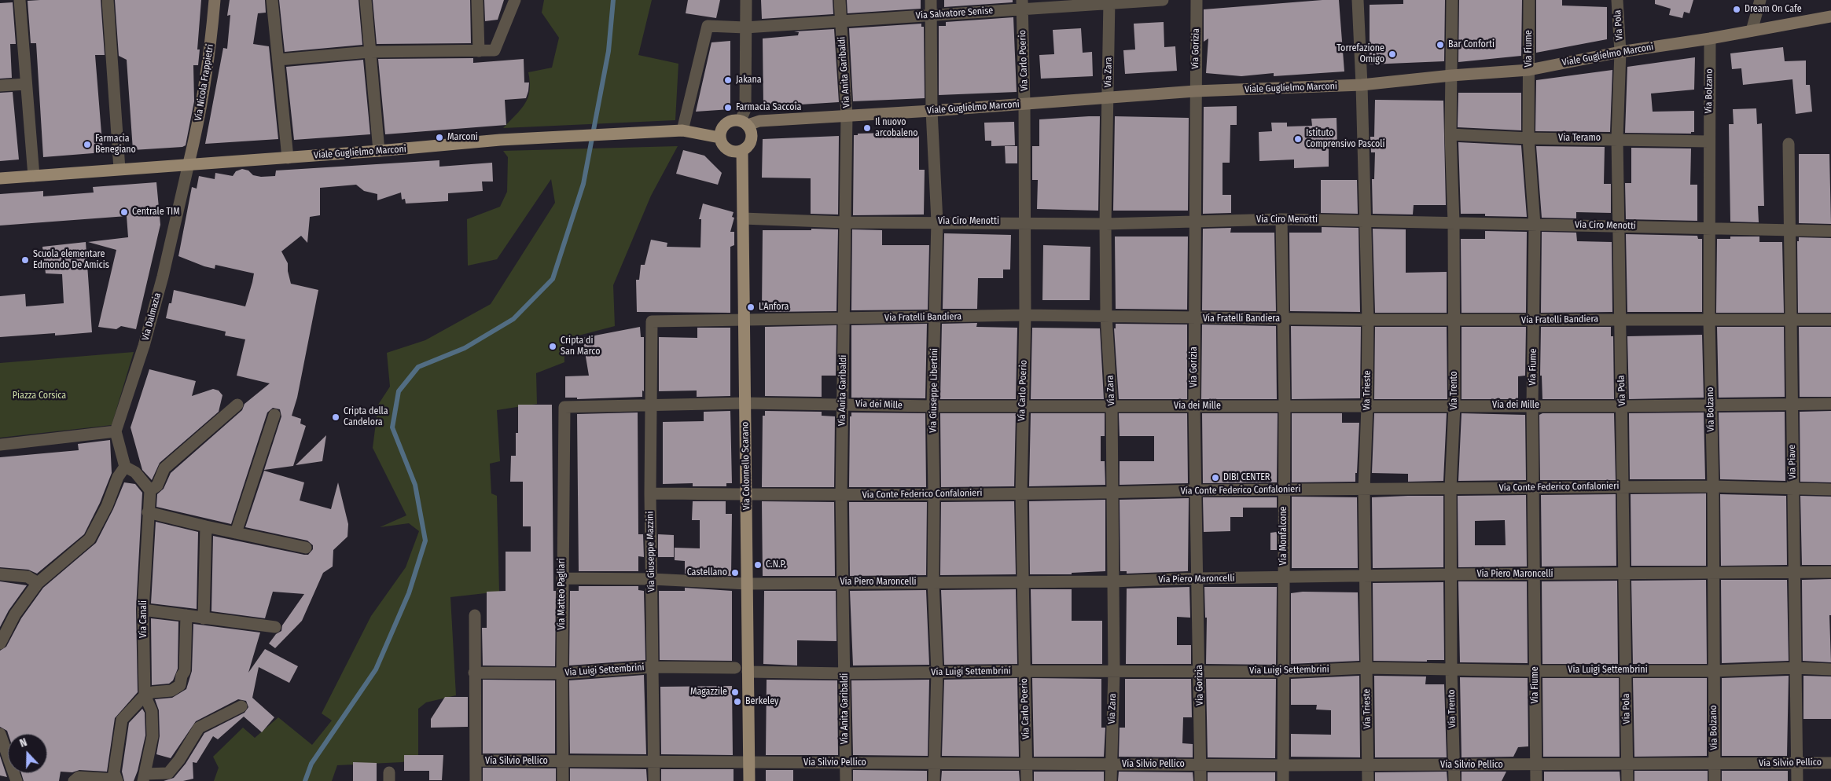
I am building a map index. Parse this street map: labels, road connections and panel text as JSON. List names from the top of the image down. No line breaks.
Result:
{"streets":{"main road":["Viale Guglielmo Marconi","Via Colonnello Scarano"],"street":["Via Salvatore Senise","Via Pola","Via Gorizia","Via Fiume","Via Carlo Poerio","Via Anita Garibaldi","Via Zara","Via Nicola Frappietri","Via Bolzano","Via Teramo","Via Ciro Menotti","Via Dalmazia","Via Fratelli Bandiera","Via Giuseppe Libertini","Via Trieste","Via Trento","Via dei Mille","Via Piave","Via Conte Federico Confalonieri","Via Monfalcone","Via Giuseppe Mazzini","Via Piero Maroncelli","Via Matteo Pagliari","Via Canali","Via Luigi Settembrini","Via Silvio Pellico"]},"crossings":[["Via Salvatore Senise","Viale Guglielmo Marconi"],["Via Salvatore Senise","Via Carlo Poerio"],["Via Salvatore Senise","Via Anita Garibaldi"],["Via Salvatore Senise","Via Zara"],["Via Salvatore Senise","Via Giuseppe Libertini"],["Via Pola","Viale Guglielmo Marconi"],["Via Pola","Via Teramo"],["Via Pola","Via Ciro Menotti"],["Via Pola","Via Fratelli Bandiera"],["Via Pola","Via dei Mille"],["Via Pola","Via Conte Federico Confalonieri"],["Via Pola","Via Piero Maroncelli"],["Via Pola","Via Luigi Settembrini"],["Via Pola","Via Silvio Pellico"],["Via Gorizia","Viale Guglielmo Marconi"],["Via Gorizia","Via Ciro Menotti"],["Via Gorizia","Via Fratelli Bandiera"],["Via Gorizia","Via dei Mille"],["Via Gorizia","Via Conte Federico Confalonieri"],["Via Gorizia","Via Piero Maroncelli"],["Via Gorizia","Via Luigi Settembrini"],["Via Gorizia","Via Silvio Pellico"],["Via Fiume","Viale Guglielmo Marconi"],["Via Fiume","Via Teramo"],["Via Fiume","Via Ciro Menotti"],["Via Fiume","Via Fratelli Bandiera"],["Via Fiume","Via dei Mille"],["Via Fiume","Via Conte Federico Confalonieri"],["Via Fiume","Via Piero Maroncelli"],["Via Fiume","Via Luigi Settembrini"],["Via Fiume","Via Silvio Pellico"],["Viale Guglielmo Marconi","Via Carlo Poerio"],["Viale Guglielmo Marconi","Via Anita Garibaldi"],["Viale Guglielmo Marconi","Via Zara"],["Viale Guglielmo Marconi","Via Nicola Frappietri"],["Viale Guglielmo Marconi","Via Bolzano"],["Viale Guglielmo Marconi","Via Dalmazia"],["Viale Guglielmo Marconi","Via Giuseppe Libertini"],["Viale Guglielmo Marconi","Via Trieste"],["Viale Guglielmo Marconi","Via Trento"],["Viale Guglielmo Marconi","Via Colonnello Scarano"],["Via Carlo Poerio","Via Ciro Menotti"],["Via Carlo Poerio","Via Fratelli Bandiera"],["Via Carlo Poerio","Via dei Mille"],["Via Carlo Poerio","Via Conte Federico Confalonieri"],["Via Carlo Poerio","Via Piero Maroncelli"],["Via Carlo Poerio","Via Luigi Settembrini"],["Via Carlo Poerio","Via Silvio Pellico"],["Via Anita Garibaldi","Via Ciro Menotti"],["Via Anita Garibaldi","Via Fratelli Bandiera"],["Via Anita Garibaldi","Via dei Mille"],["Via Anita Garibaldi","Via Conte Federico Confalonieri"],["Via Anita Garibaldi","Via Piero Maroncelli"],["Via Anita Garibaldi","Via Luigi Settembrini"],["Via Anita Garibaldi","Via Silvio Pellico"],["Via Zara","Via Ciro Menotti"],["Via Zara","Via Fratelli Bandiera"],["Via Zara","Via dei Mille"],["Via Zara","Via Conte Federico Confalonieri"],["Via Zara","Via Piero Maroncelli"],["Via Zara","Via Luigi Settembrini"],["Via Zara","Via Silvio Pellico"],["Via Nicola Frappietri","Via Dalmazia"],["Via Bolzano","Via Teramo"],["Via Bolzano","Via Ciro Menotti"],["Via Bolzano","Via Fratelli Bandiera"],["Via Bolzano","Via dei Mille"],["Via Bolzano","Via Conte Federico Confalonieri"],["Via Bolzano","Via Piero Maroncelli"],["Via Bolzano","Via Luigi Settembrini"],["Via Bolzano","Via Silvio Pellico"],["Via Teramo","Via Trento"],["Via Ciro Menotti","Via Giuseppe Libertini"],["Via Ciro Menotti","Via Trieste"],["Via Ciro Menotti","Via Trento"],["Via Ciro Menotti","Via Piave"],["Via Ciro Menotti","Via Colonnello Scarano"],["Via Ciro Menotti","Via Monfalcone"],["Via Fratelli Bandiera","Via Giuseppe Libertini"],["Via Fratelli Bandiera","Via Trieste"],["Via Fratelli Bandiera","Via Trento"],["Via Fratelli Bandiera","Via Piave"],["Via Fratelli Bandiera","Via Colonnello Scarano"],["Via Fratelli Bandiera","Via Monfalcone"],["Via Fratelli Bandiera","Via Giuseppe Mazzini"],["Via Giuseppe Libertini","Via dei Mille"],["Via Giuseppe Libertini","Via Conte Federico Confalonieri"],["Via Giuseppe Libertini","Via Piero Maroncelli"],["Via Giuseppe Libertini","Via Luigi Settembrini"],["Via Giuseppe Libertini","Via Silvio Pellico"],["Via Trieste","Via dei Mille"],["Via Trieste","Via Conte Federico Confalonieri"],["Via Trieste","Via Piero Maroncelli"],["Via Trieste","Via Luigi Settembrini"],["Via Trieste","Via Silvio Pellico"],["Via Trento","Via dei Mille"],["Via Trento","Via Conte Federico Confalonieri"],["Via Trento","Via Piero Maroncelli"],["Via Trento","Via Luigi Settembrini"],["Via Trento","Via Silvio Pellico"],["Via dei Mille","Via Piave"],["Via dei Mille","Via Colonnello Scarano"],["Via dei Mille","Via Monfalcone"],["Via dei Mille","Via Giuseppe Mazzini"],["Via dei Mille","Via Matteo Pagliari"],["Via Piave","Via Conte Federico Confalonieri"],["Via Piave","Via Piero Maroncelli"],["Via Piave","Via Luigi Settembrini"],["Via Piave","Via Silvio Pellico"],["Via Colonnello Scarano","Via Conte Federico Confalonieri"],["Via Colonnello Scarano","Via Piero Maroncelli"],["Via Colonnello Scarano","Via Luigi Settembrini"],["Via Colonnello Scarano","Via Silvio Pellico"],["Via Conte Federico Confalonieri","Via Monfalcone"],["Via Conte Federico Confalonieri","Via Giuseppe Mazzini"],["Via Monfalcone","Via Piero Maroncelli"],["Via Monfalcone","Via Luigi Settembrini"],["Via Monfalcone","Via Silvio Pellico"],["Via Giuseppe Mazzini","Via Piero Maroncelli"],["Via Giuseppe Mazzini","Via Luigi Settembrini"],["Via Giuseppe Mazzini","Via Silvio Pellico"],["Via Piero Maroncelli","Via Matteo Pagliari"],["Via Matteo Pagliari","Via Luigi Settembrini"],["Via Matteo Pagliari","Via Silvio Pellico"]],"parks":["Piazza Corsica"],"places":["Dream On Cafe","Bar Conforti","Torrefazione Omigo","Jakana","Farmacia Saccoia","Il nuovo arcobaleno","Marconi","Istituto Comprensivo Pascoli","Farmacia Benegiano","Centrale TIM","Scuola elementare Edmondo De Amicis","L'Anfora","Cripta di San Marco","Cripta della Candelora","DIBI CENTER","C.N.P.","Castellano","Magazzile","Berkeley"],"north":"top"}
